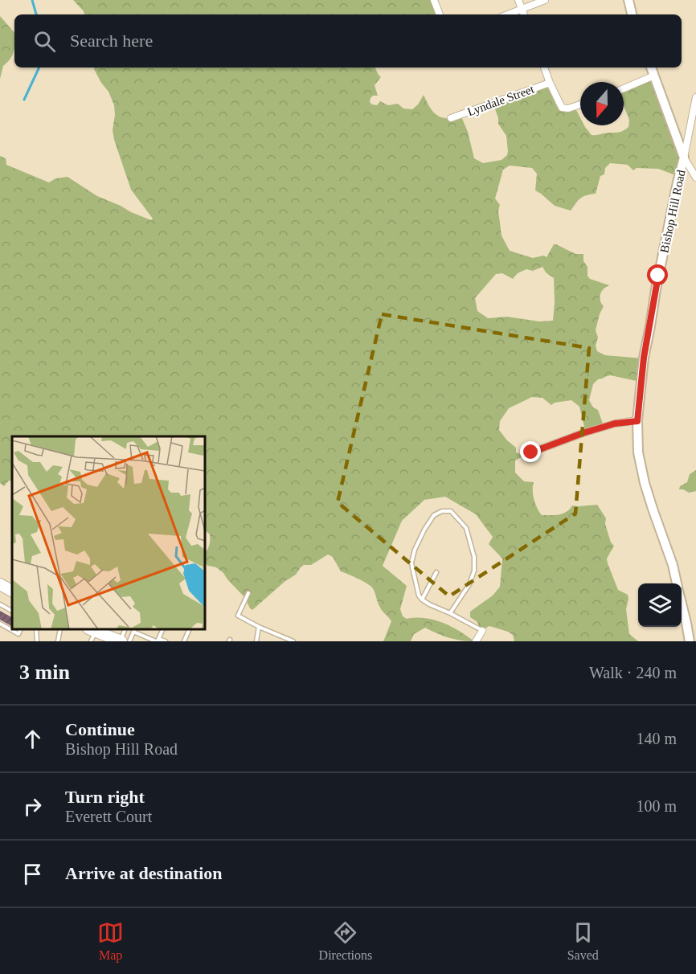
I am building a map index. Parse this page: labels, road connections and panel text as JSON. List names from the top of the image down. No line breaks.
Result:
{"streets":{"street":["Lyndale Street","Bishop Hill Road"]},"north":"bottom","page":{"search":"Search here","heading":["3 min","Walk · 240 m"],"list":[["Continue","Bishop Hill Road","140 m"],["Turn right","Everett Court","100 m"],"Arrive at destination"],"nav":["Map","Directions","Saved"]}}
